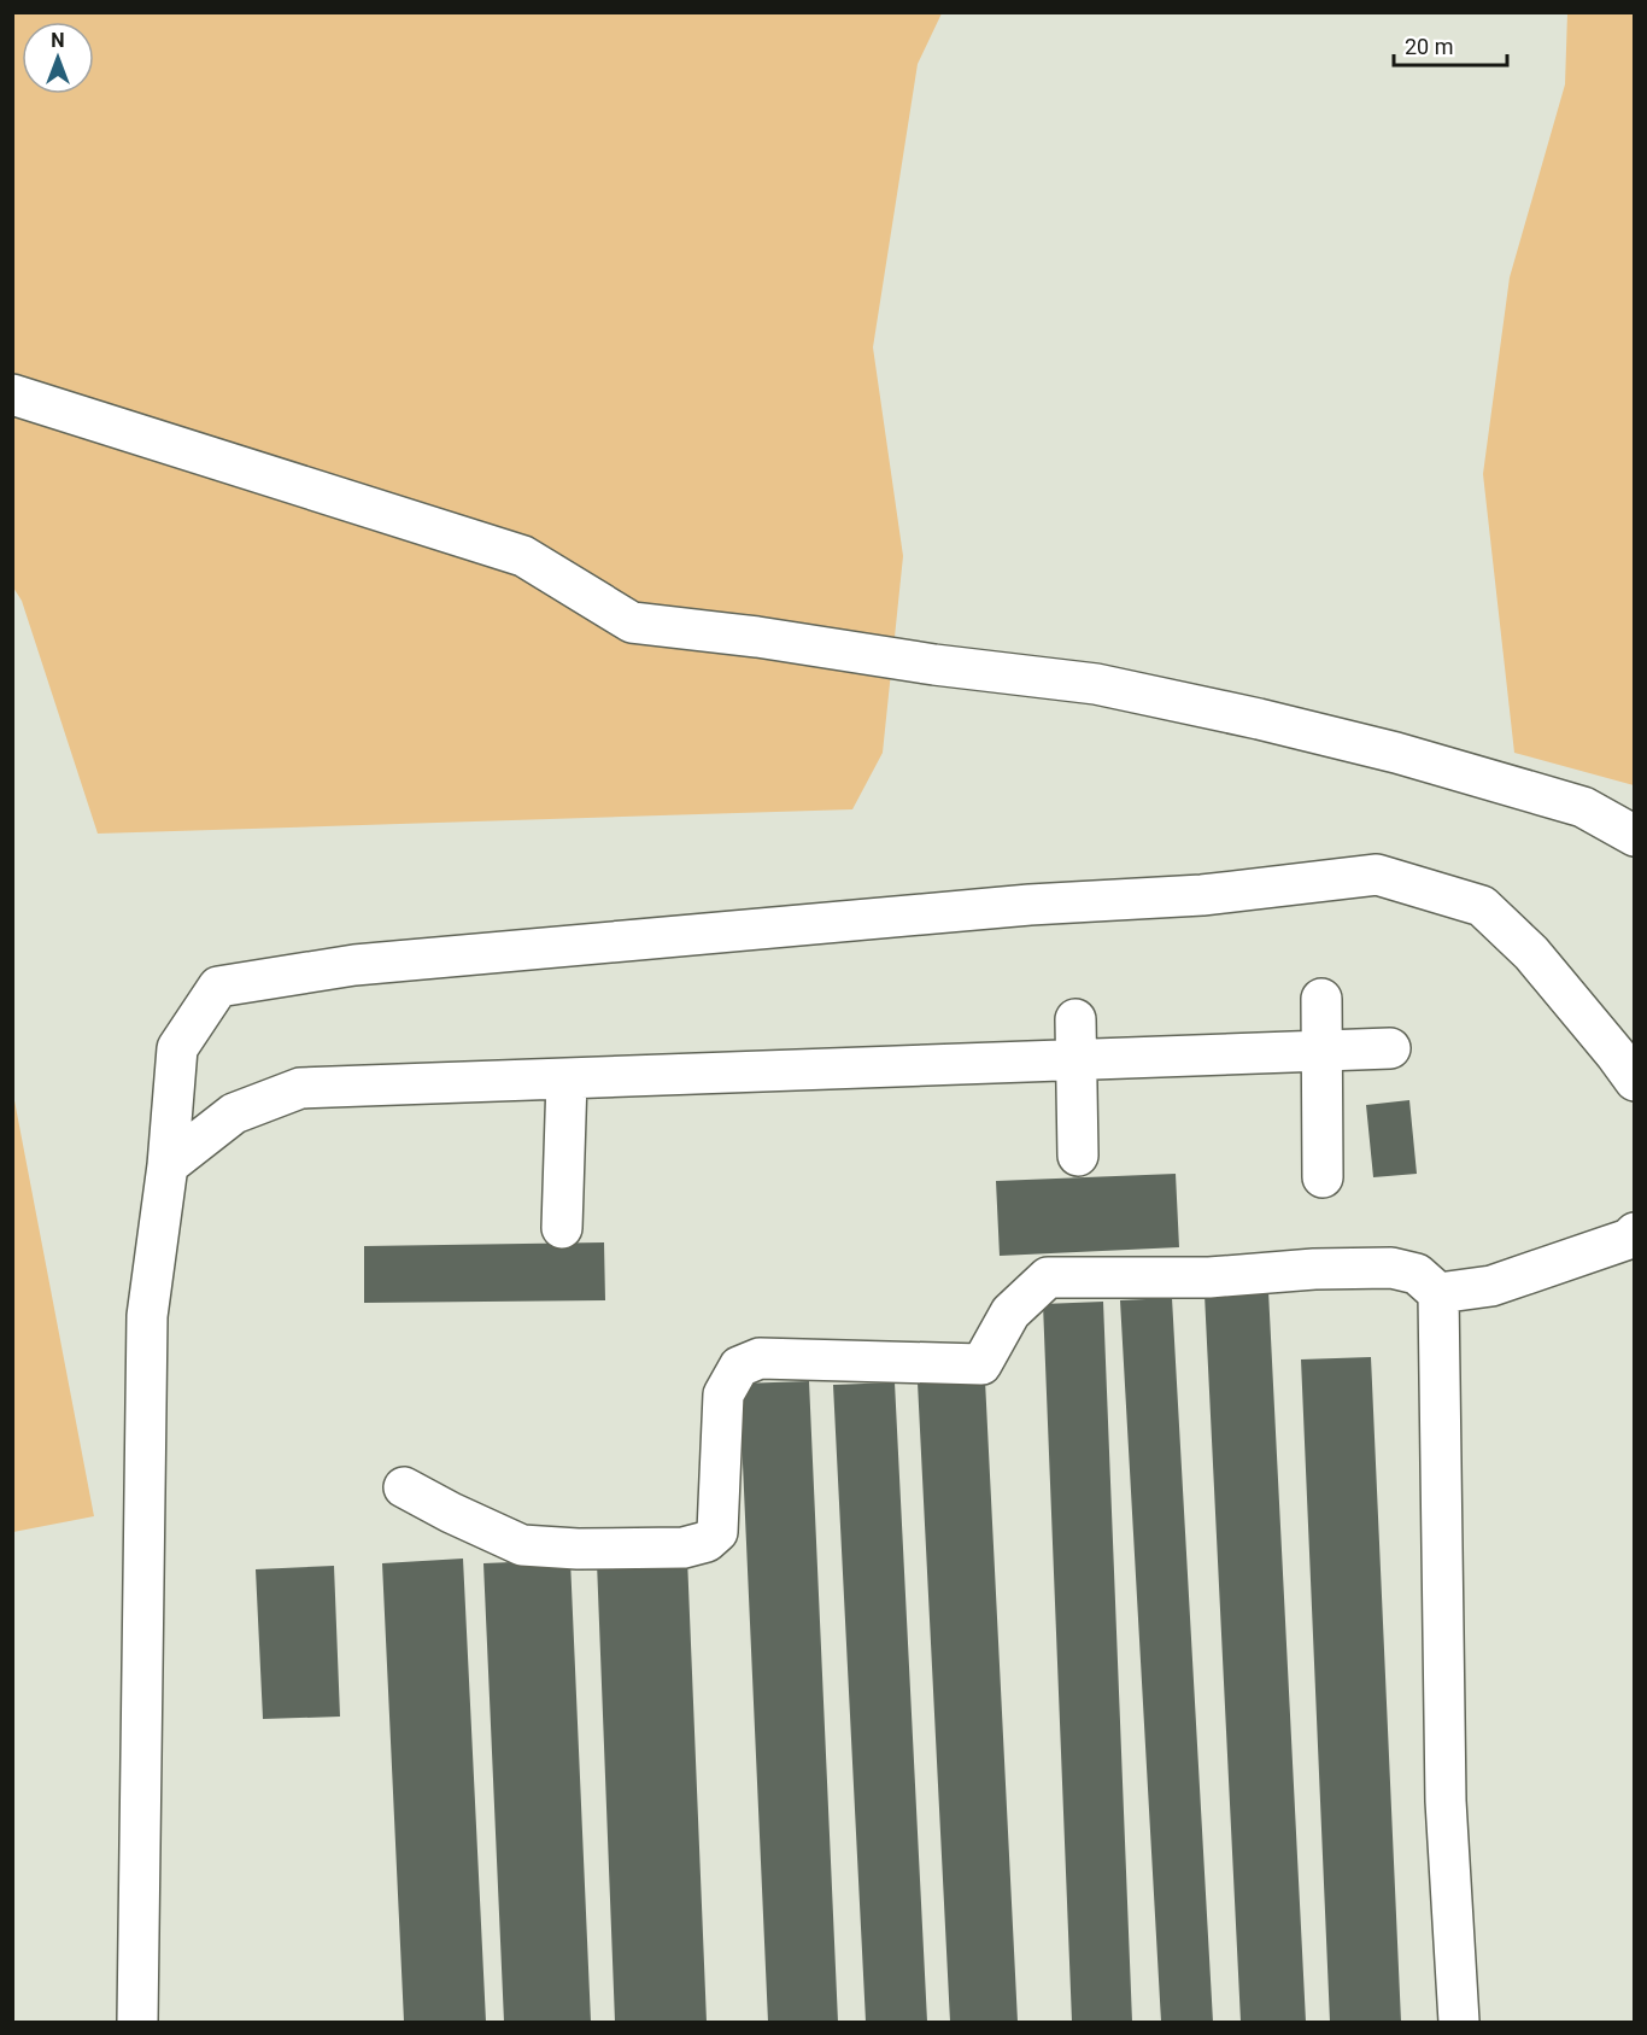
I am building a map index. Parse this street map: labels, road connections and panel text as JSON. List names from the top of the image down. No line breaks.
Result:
{"scale_bar":"20 m","north":"top"}
